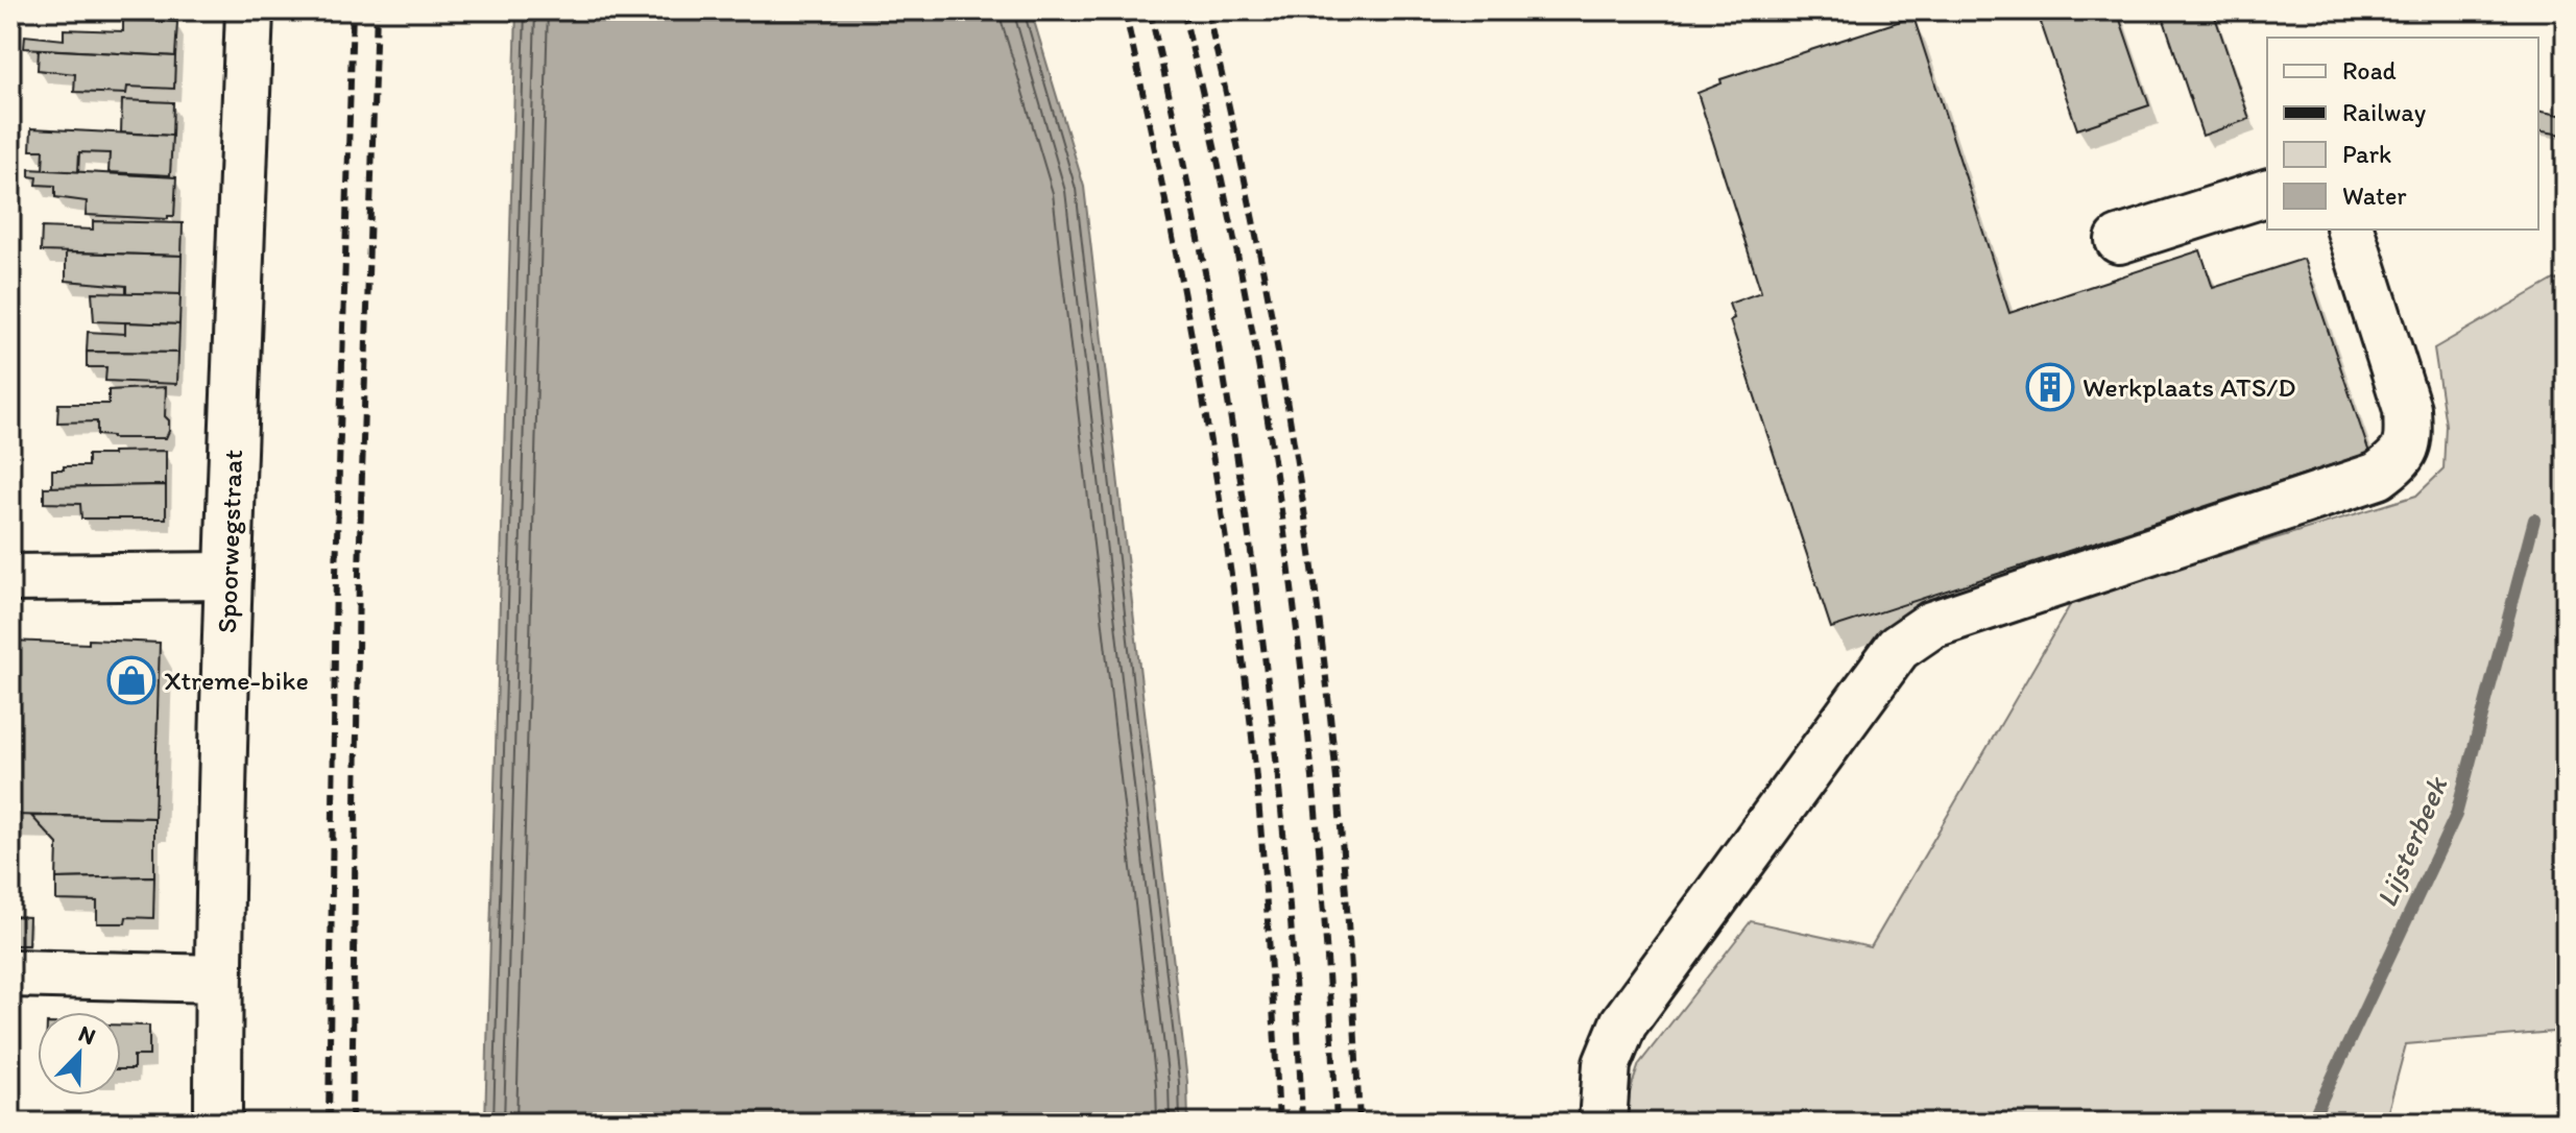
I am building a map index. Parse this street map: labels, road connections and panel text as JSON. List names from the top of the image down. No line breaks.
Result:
{"streets":{"street":["Spoorwegstraat"]},"water":["Lijsterbeek"],"places":{"building":["Werkplaats ATS/D"],"shop":["Xtreme-bike"]},"legend":["Road","Railway","Park","Water"],"north":"top right"}
